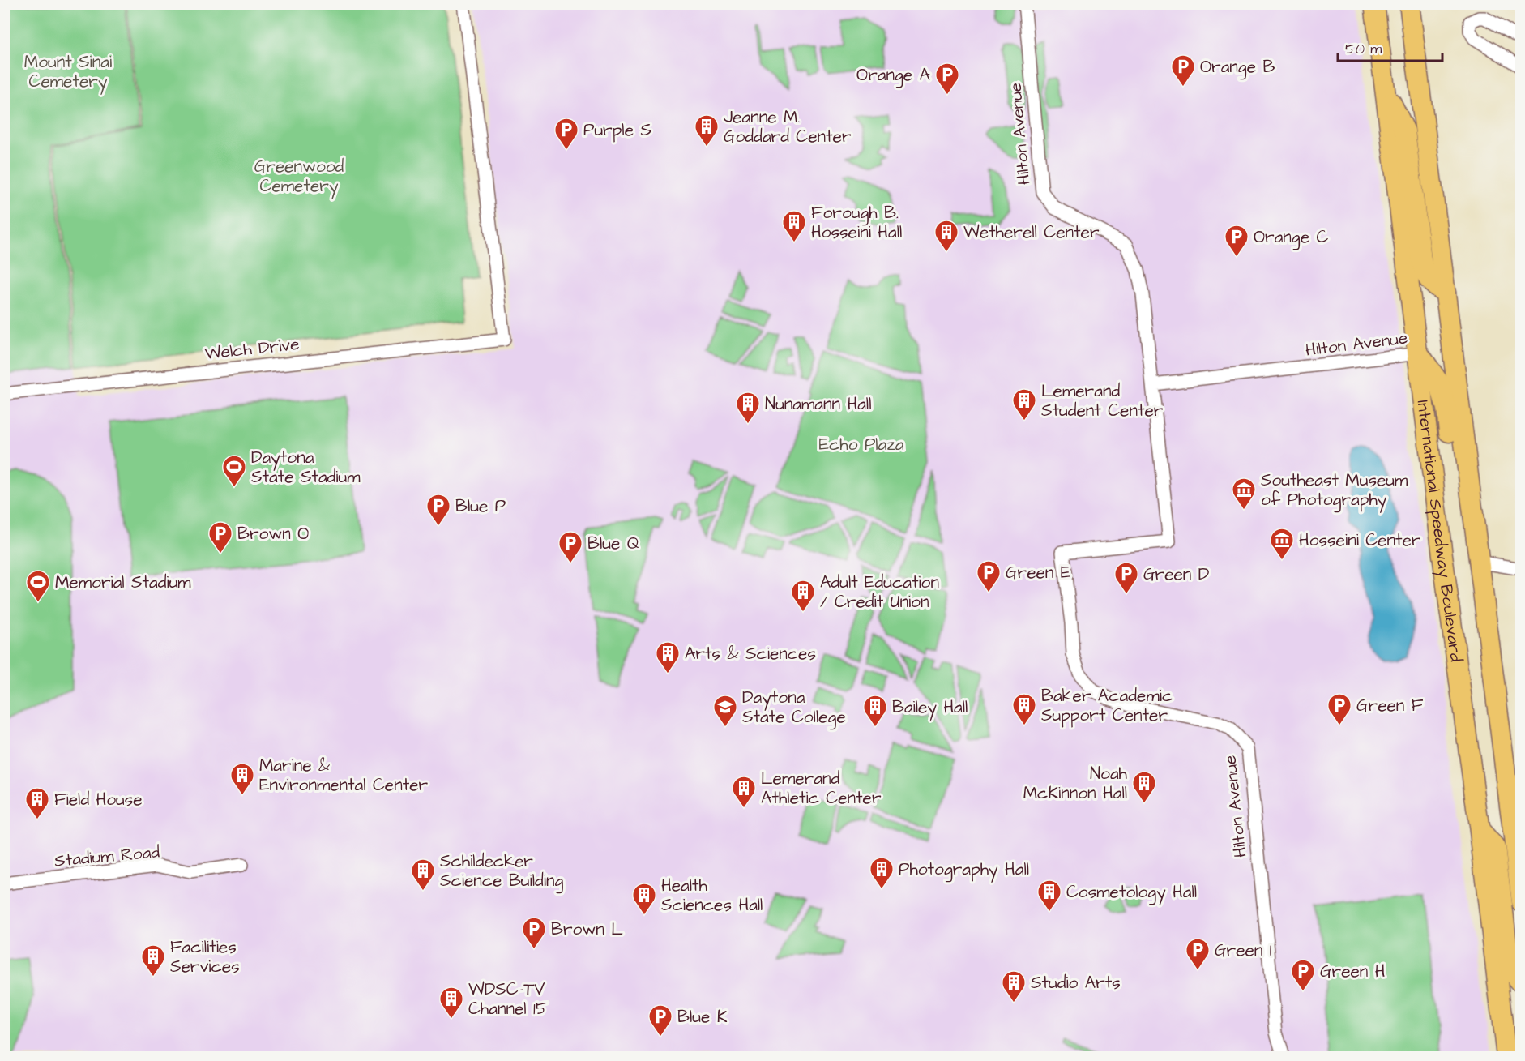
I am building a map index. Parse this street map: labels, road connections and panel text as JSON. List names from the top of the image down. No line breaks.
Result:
{"streets":{"main road":["International Speedway Boulevard"],"street":["Hilton Avenue","Welch Drive","Stadium Road"]},"crossings":[["Hilton Avenue","International Speedway Boulevard"]],"parks":["Mount Sinai Cemetery","Greenwood Cemetery","Echo Plaza"],"places":{"parking":["Orange B","Orange A","Purple S","Orange C","Blue P","Brown O","Blue Q","Green E","Green D","Green F","Brown L","Green I","Green H","Blue K"],"building":["Jeanne M. Goddard Center","Forough B. Hosseini Hall","Wetherell Center","Lemerand Student Center","Nunamann Hall","Adult Education / Credit Union","Arts & Sciences","Baker Academic Support Center","Bailey Hall","Marine & Environmental Center","Noah McKinnon Hall","Lemerand Athletic Center","Field House","Photography Hall","Schildecker Science Building","Cosmetology Hall","Health Sciences Hall","Facilities Services","Studio Arts","WDSC-TV Channel 15"],"sports":["Daytona State Stadium","Memorial Stadium"],"museum":["Southeast Museum of Photography","Hosseini Center"],"school or university":["Daytona State College"]},"scale_bar":"50 m"}
